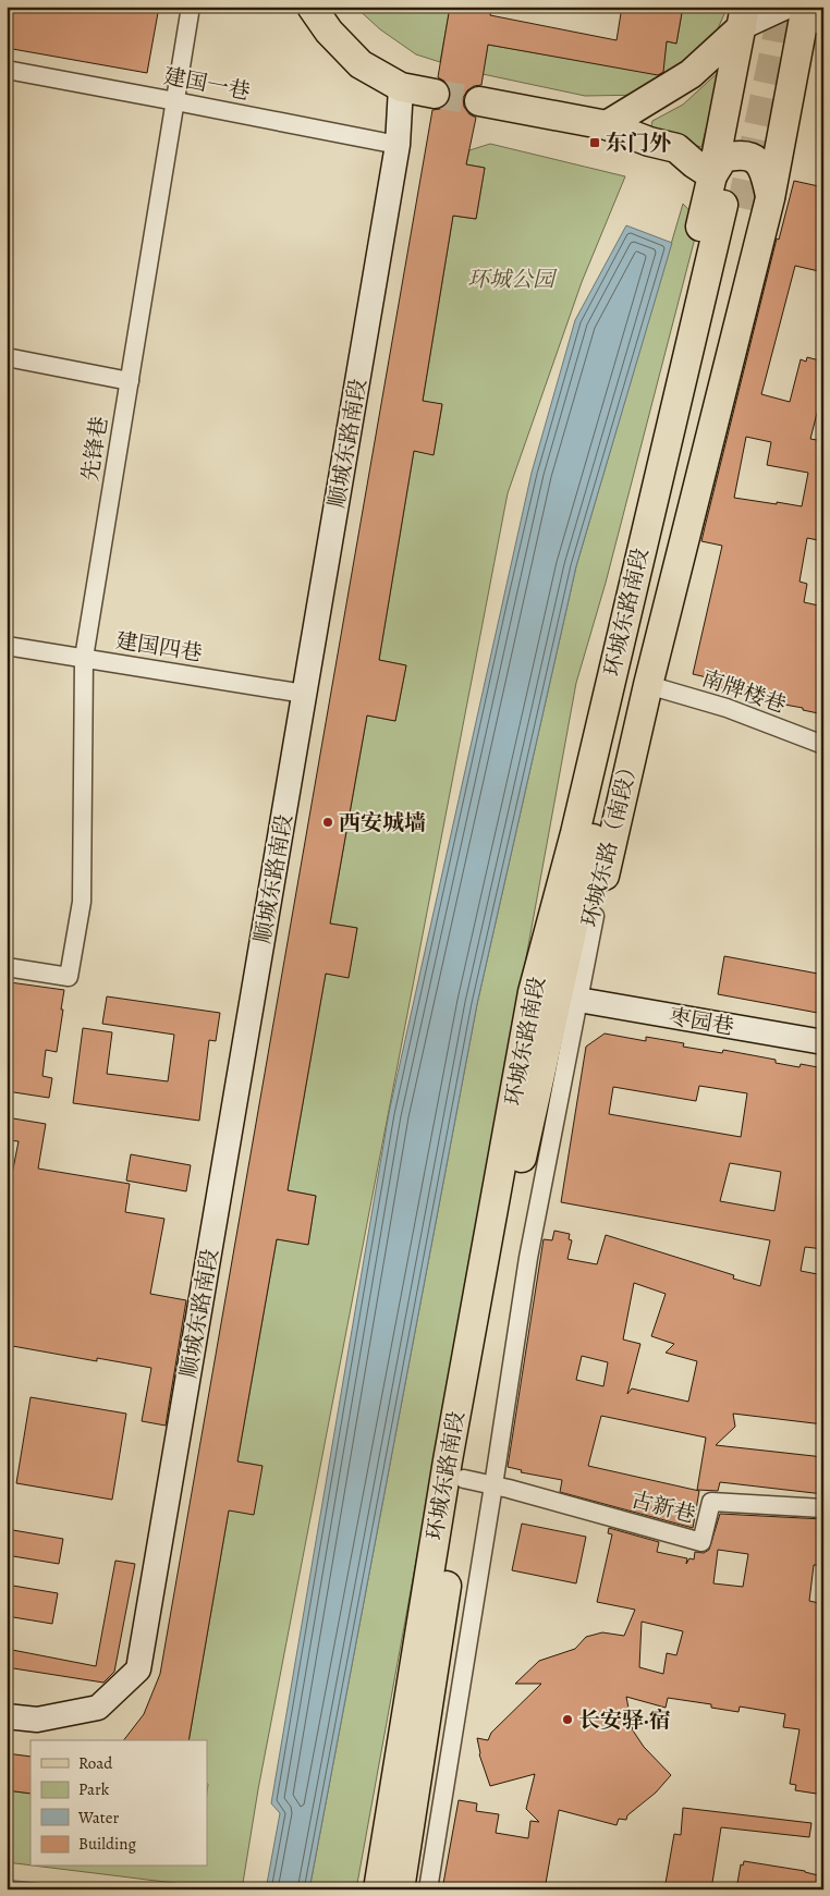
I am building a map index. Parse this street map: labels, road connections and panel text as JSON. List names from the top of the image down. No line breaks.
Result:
{"streets":{"main road":["环城东路南段","环城东路（南段）"],"street":["建国一巷","顺城东路南段","先锋巷","建国四巷","南牌楼巷","枣园巷","古新巷"]},"crossings":[["建国一巷","顺城东路南段"],["建国一巷","先锋巷"],["顺城东路南段","建国四巷"],["先锋巷","建国四巷"],["环城东路南段","环城东路（南段）"],["环城东路南段","枣园巷"],["环城东路南段","古新巷"],["南牌楼巷","环城东路（南段）"],["环城东路（南段）","枣园巷"]],"parks":["环城公园"],"places":{"transit":["东门外"],"other":["西安城墙","长安驿·宿"]},"legend":["Road","Park","Water","Building"]}
